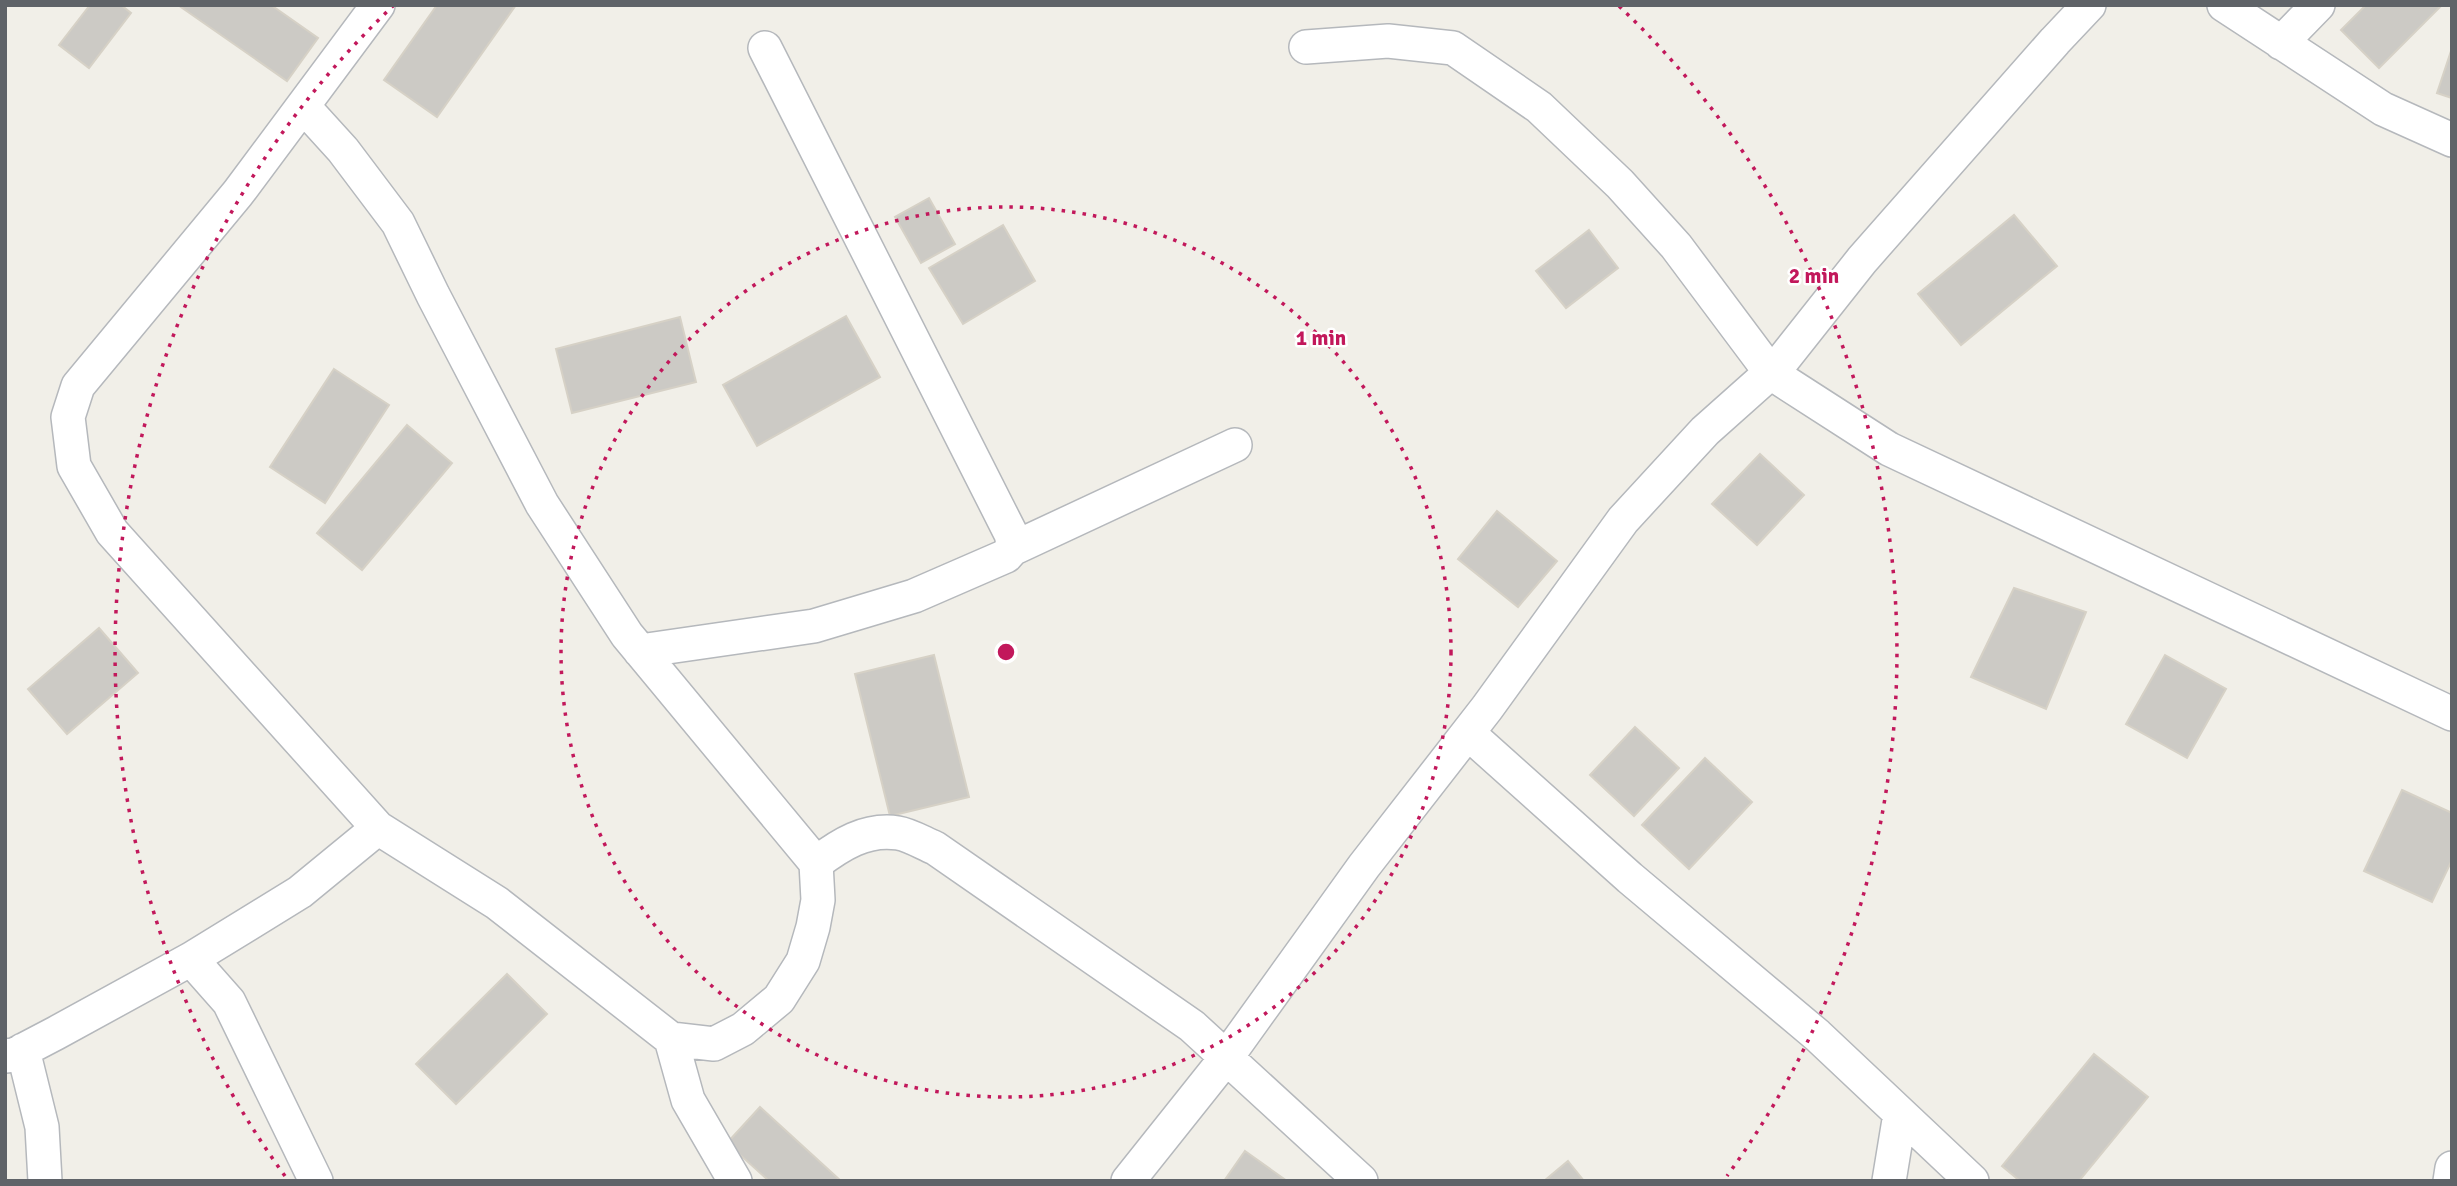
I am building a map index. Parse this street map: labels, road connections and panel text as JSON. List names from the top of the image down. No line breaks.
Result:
{"rings":["2 min","1 min"]}
